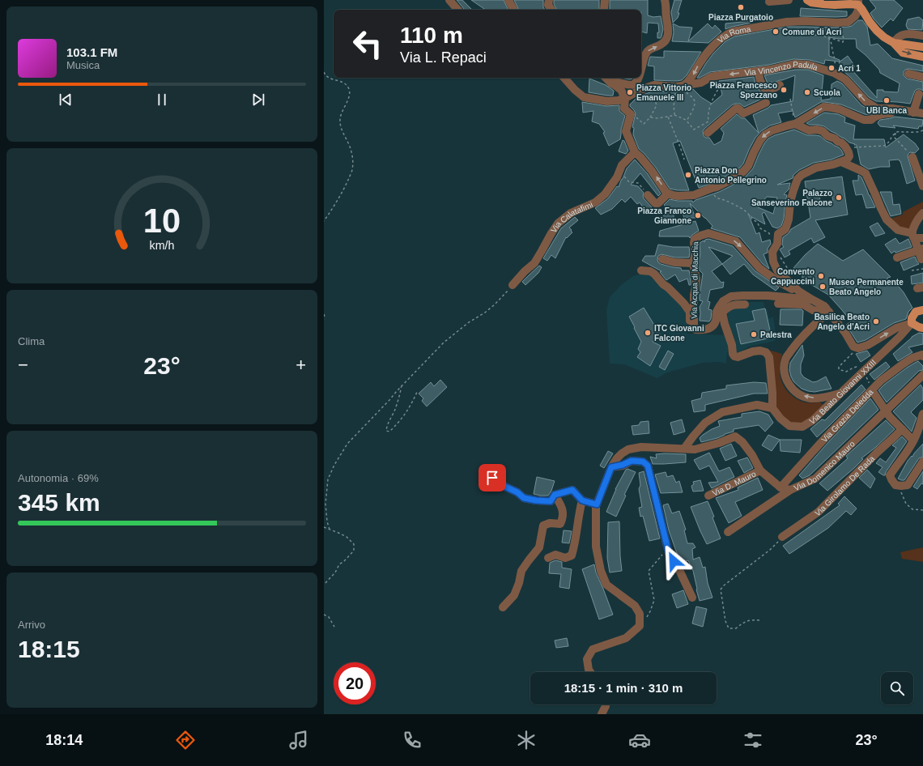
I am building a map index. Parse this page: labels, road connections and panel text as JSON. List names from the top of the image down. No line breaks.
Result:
{"streets":{"street":["Via Roma","Via Vincenzo Padula","Via Calatafimi","Via Acqua di Macchia","Via Beato Giovanni XXIII","Via Grazia Deledda","Via Domenico Mauro","Via D. Mauro","Via Girolamo De Rada"]},"crossings":[["Via Roma","Via Vincenzo Padula"],["Via Grazia Deledda","Via Domenico Mauro"],["Via Domenico Mauro","Via D. Mauro"]],"places":["Piazza Purgatoio","Comune di Acri","Acri 1","Piazza Francesco Spezzano","Piazza Vittorio Emanuele III","Scuola","UBI Banca","Piazza Don Antonio Pellegrino","Palazzo Sanseverino Falcone","Piazza Franco Giannone","Convento Cappuccini","Museo Permanente Beato Angelo","Basilica Beato Angelo d'Acri","ITC Giovanni Falcone","Palestra"],"page":{"turn":["110 m","Via L. Repaci"],"song":["103.1 FM","Musica"],"tile":["Clima",["Autonomia · 69%","345 km"],["Arrivo","18:15"]],"heat":["−","23°","+"],"limit":"20","trip":"18:15 · 1 min · 310 m","tabs":["18:14","23°"],"gauge":["10","km/h"]}}
